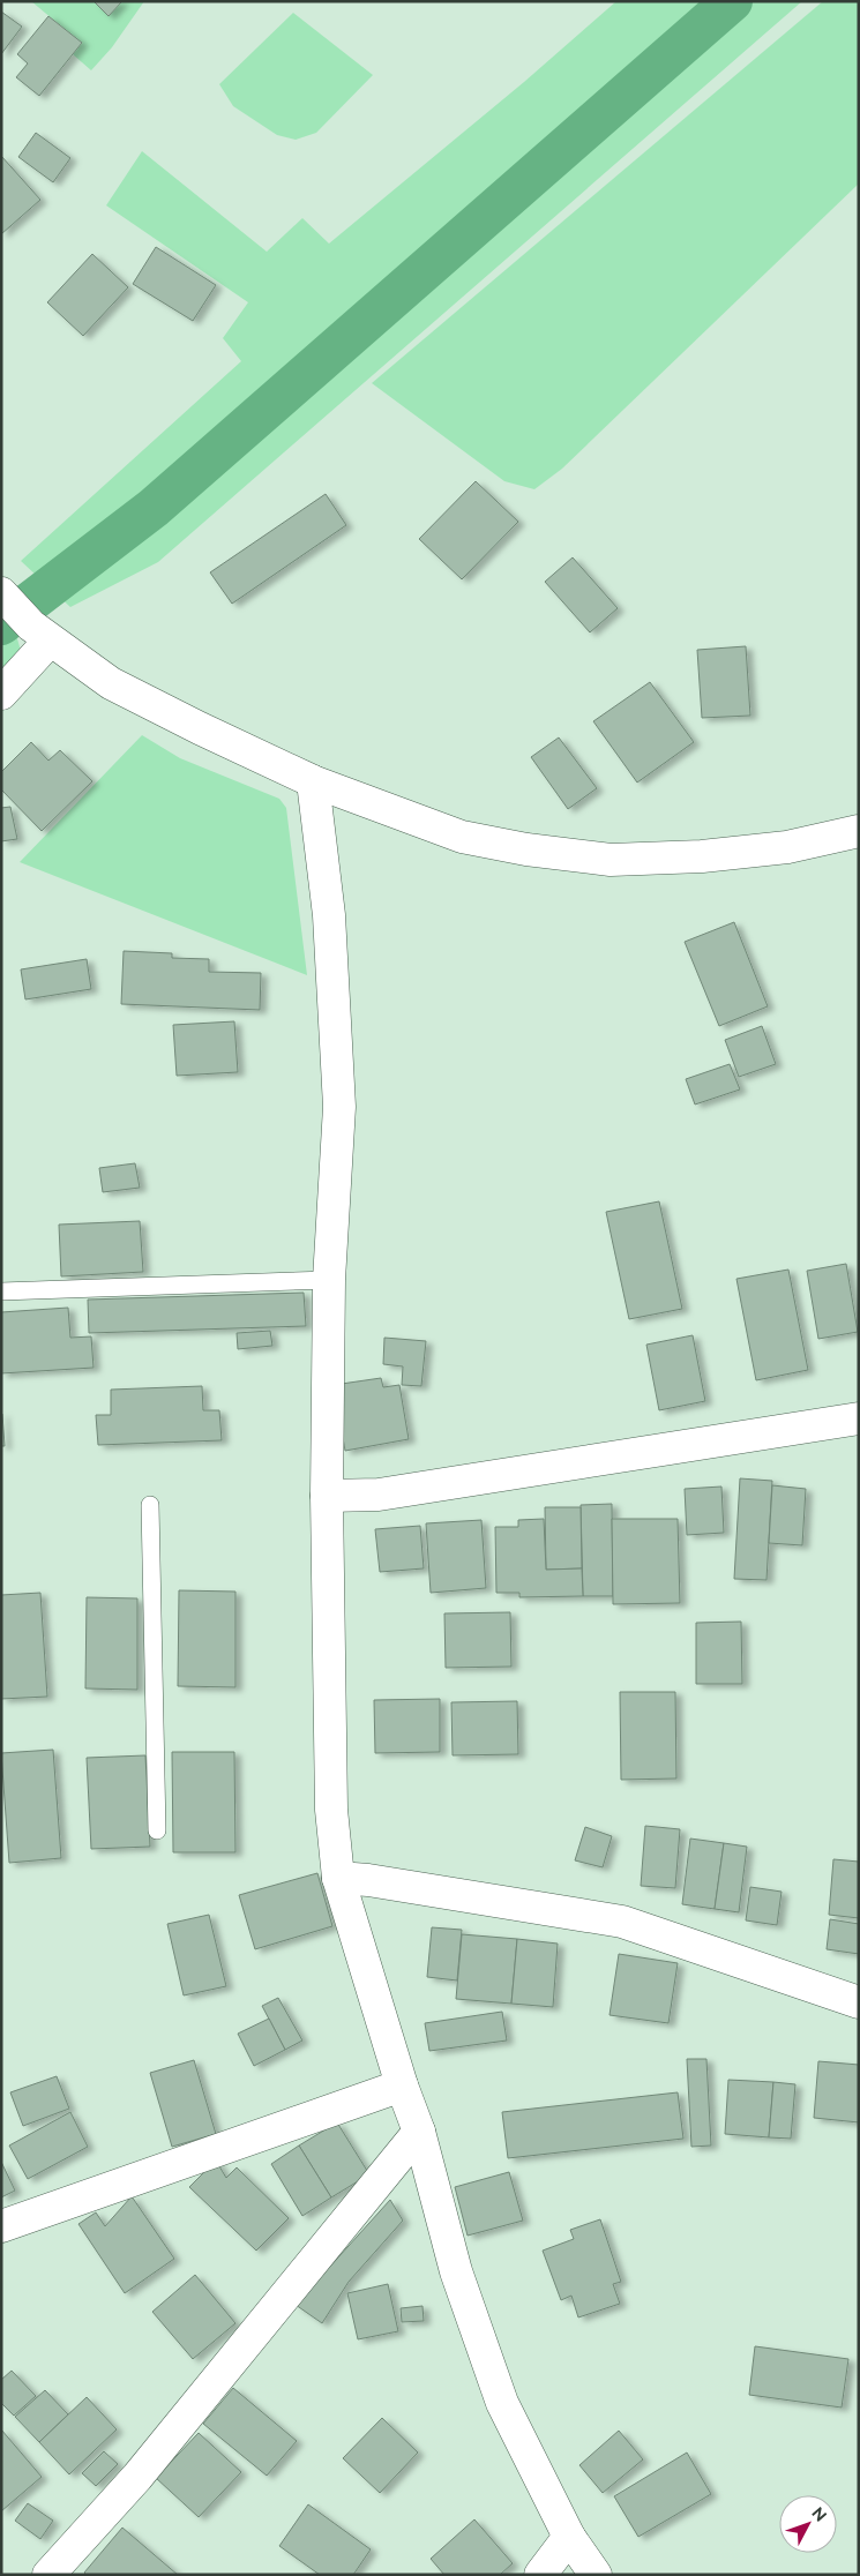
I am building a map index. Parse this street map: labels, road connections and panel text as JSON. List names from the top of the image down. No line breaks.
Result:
{"north":"top right"}
